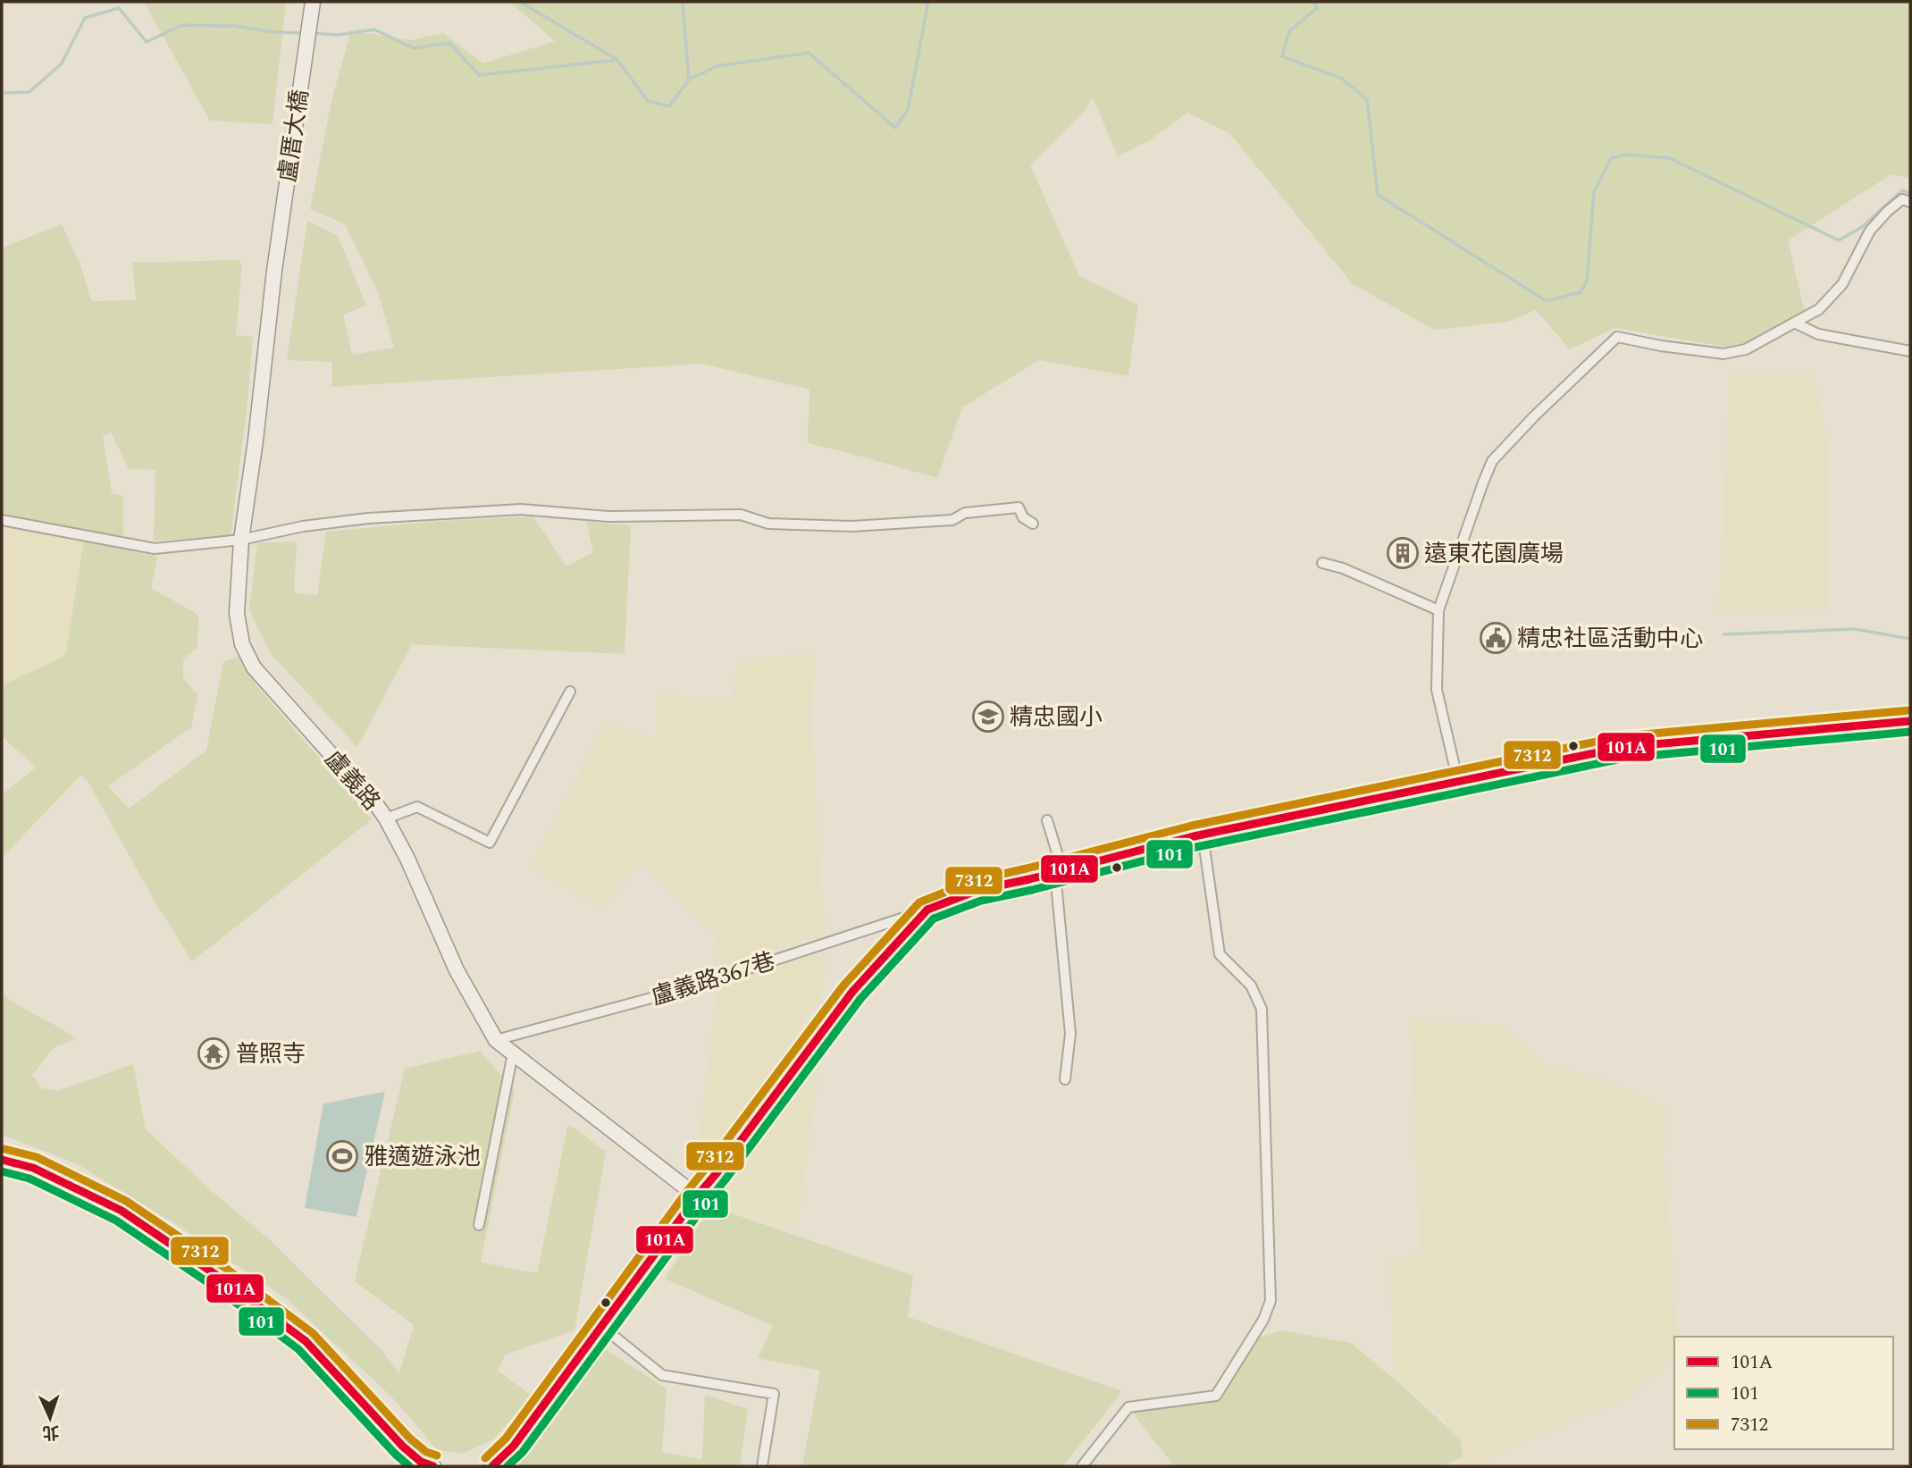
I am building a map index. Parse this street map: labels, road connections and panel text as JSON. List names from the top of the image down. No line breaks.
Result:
{"streets":{"main road":["盧厝大橋","盧義路"],"street":["盧義路367巷"]},"crossings":[["盧厝大橋","盧義路"],["盧義路","盧義路367巷"]],"places":{"building":["遠東花園廣場"],"public building":["精忠社區活動中心"],"school or university":["精忠國小"],"temple":["普照寺"],"sports":["雅適遊泳池"]},"lines":["transit line 7312","transit line 101A","transit line 101"],"legend":["101A","101","7312"],"north":"bottom"}
